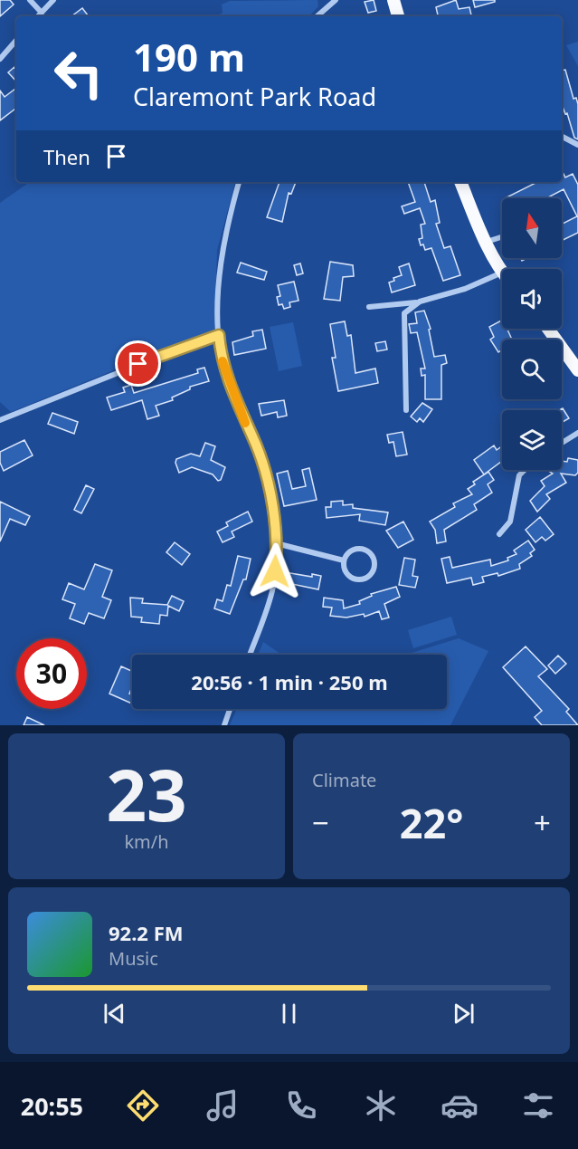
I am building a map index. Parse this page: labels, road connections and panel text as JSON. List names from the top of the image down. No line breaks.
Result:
{"north":"top","page":{"turn":["190 m","Claremont Park Road"],"then":"Then","limit":"30","trip":"20:56 · 1 min · 250 m","tile":[["23","km/h"],"Climate"],"heat":["−","22°","+"],"song":["92.2 FM","Music"],"tabs":"20:55"}}
